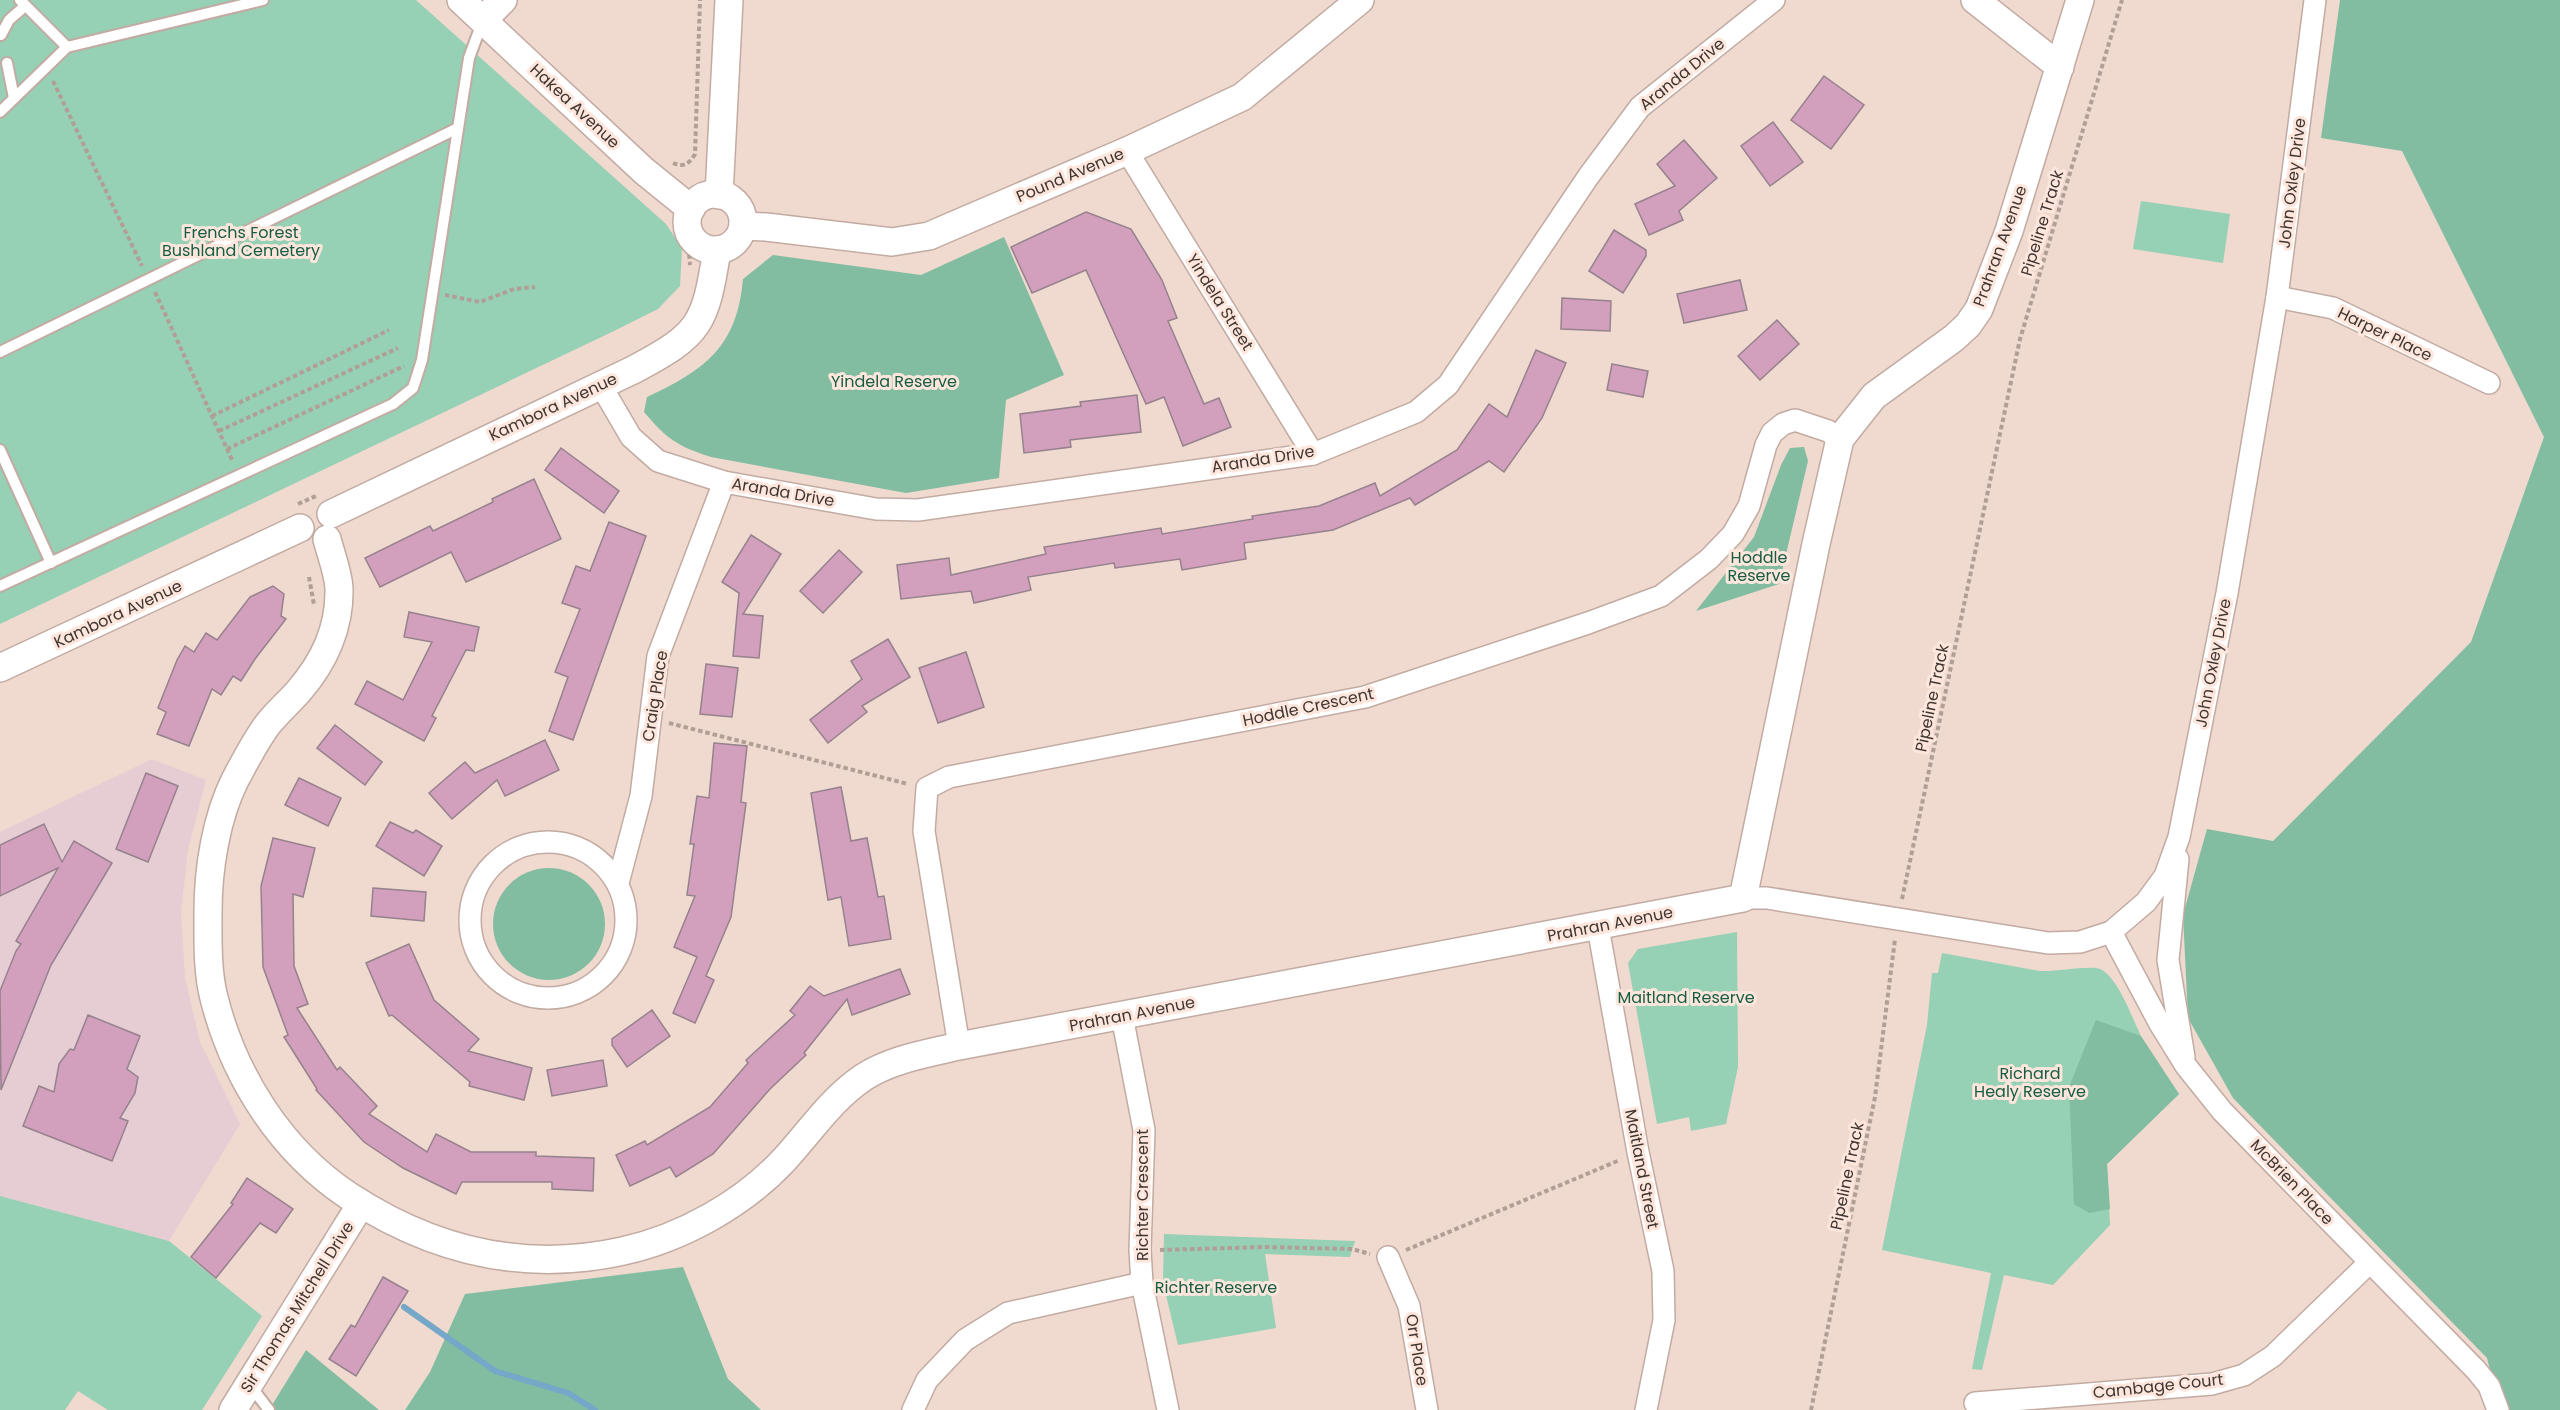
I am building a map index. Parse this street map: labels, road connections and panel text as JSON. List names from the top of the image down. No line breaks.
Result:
{"streets":{"street":["Aranda Drive","Hakea Avenue","Pound Avenue","John Oxley Drive","Prahran Avenue","Yindela Street","Harper Place","Kambora Avenue","Craig Place","Hoddle Crescent","Maitland Street","McBrien Place","Richter Crescent","Sir Thomas Mitchell Drive","Orr Place","Cambage Court"],"path":["Pipeline Track"]},"crossings":[["Aranda Drive","Yindela Street"],["Aranda Drive","Kambora Avenue"],["Aranda Drive","Craig Place"],["Hakea Avenue","Pound Avenue"],["Hakea Avenue","Kambora Avenue"],["Pound Avenue","Yindela Street"],["Pound Avenue","Kambora Avenue"],["John Oxley Drive","Pipeline Track"],["John Oxley Drive","Prahran Avenue"],["John Oxley Drive","Harper Place"],["John Oxley Drive","McBrien Place"],["Prahran Avenue","Kambora Avenue"],["Prahran Avenue","Hoddle Crescent"],["Prahran Avenue","Maitland Street"],["Prahran Avenue","Richter Crescent"],["Prahran Avenue","Sir Thomas Mitchell Drive"],["McBrien Place","Cambage Court"]],"parks":["Frenchs Forest Bushland Cemetery","Yindela Reserve","Hoddle Reserve","Maitland Reserve","Richard Healy Reserve","Richter Reserve"]}
